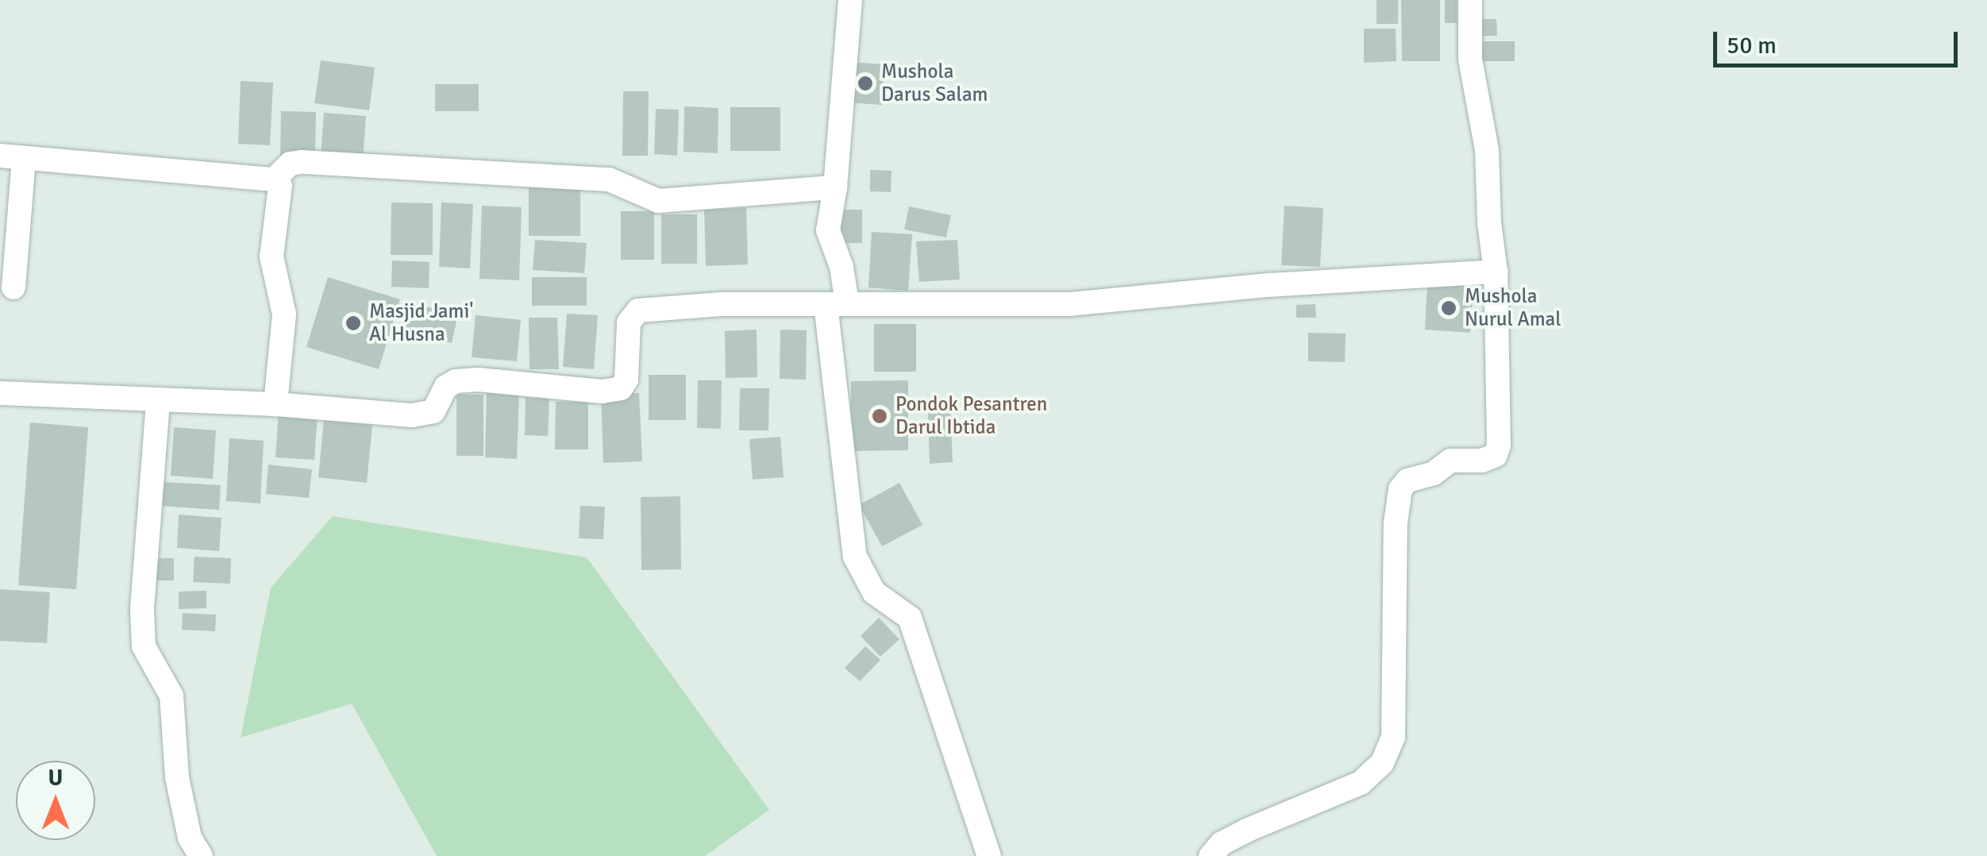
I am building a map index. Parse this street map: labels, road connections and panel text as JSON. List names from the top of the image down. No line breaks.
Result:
{"places":["Mushola Darus Salam","Mushola Nurul Amal","Masjid Jami' Al Husna","Pondok Pesantren Darul Ibtida"],"scale_bar":"50 m","north":"top"}
